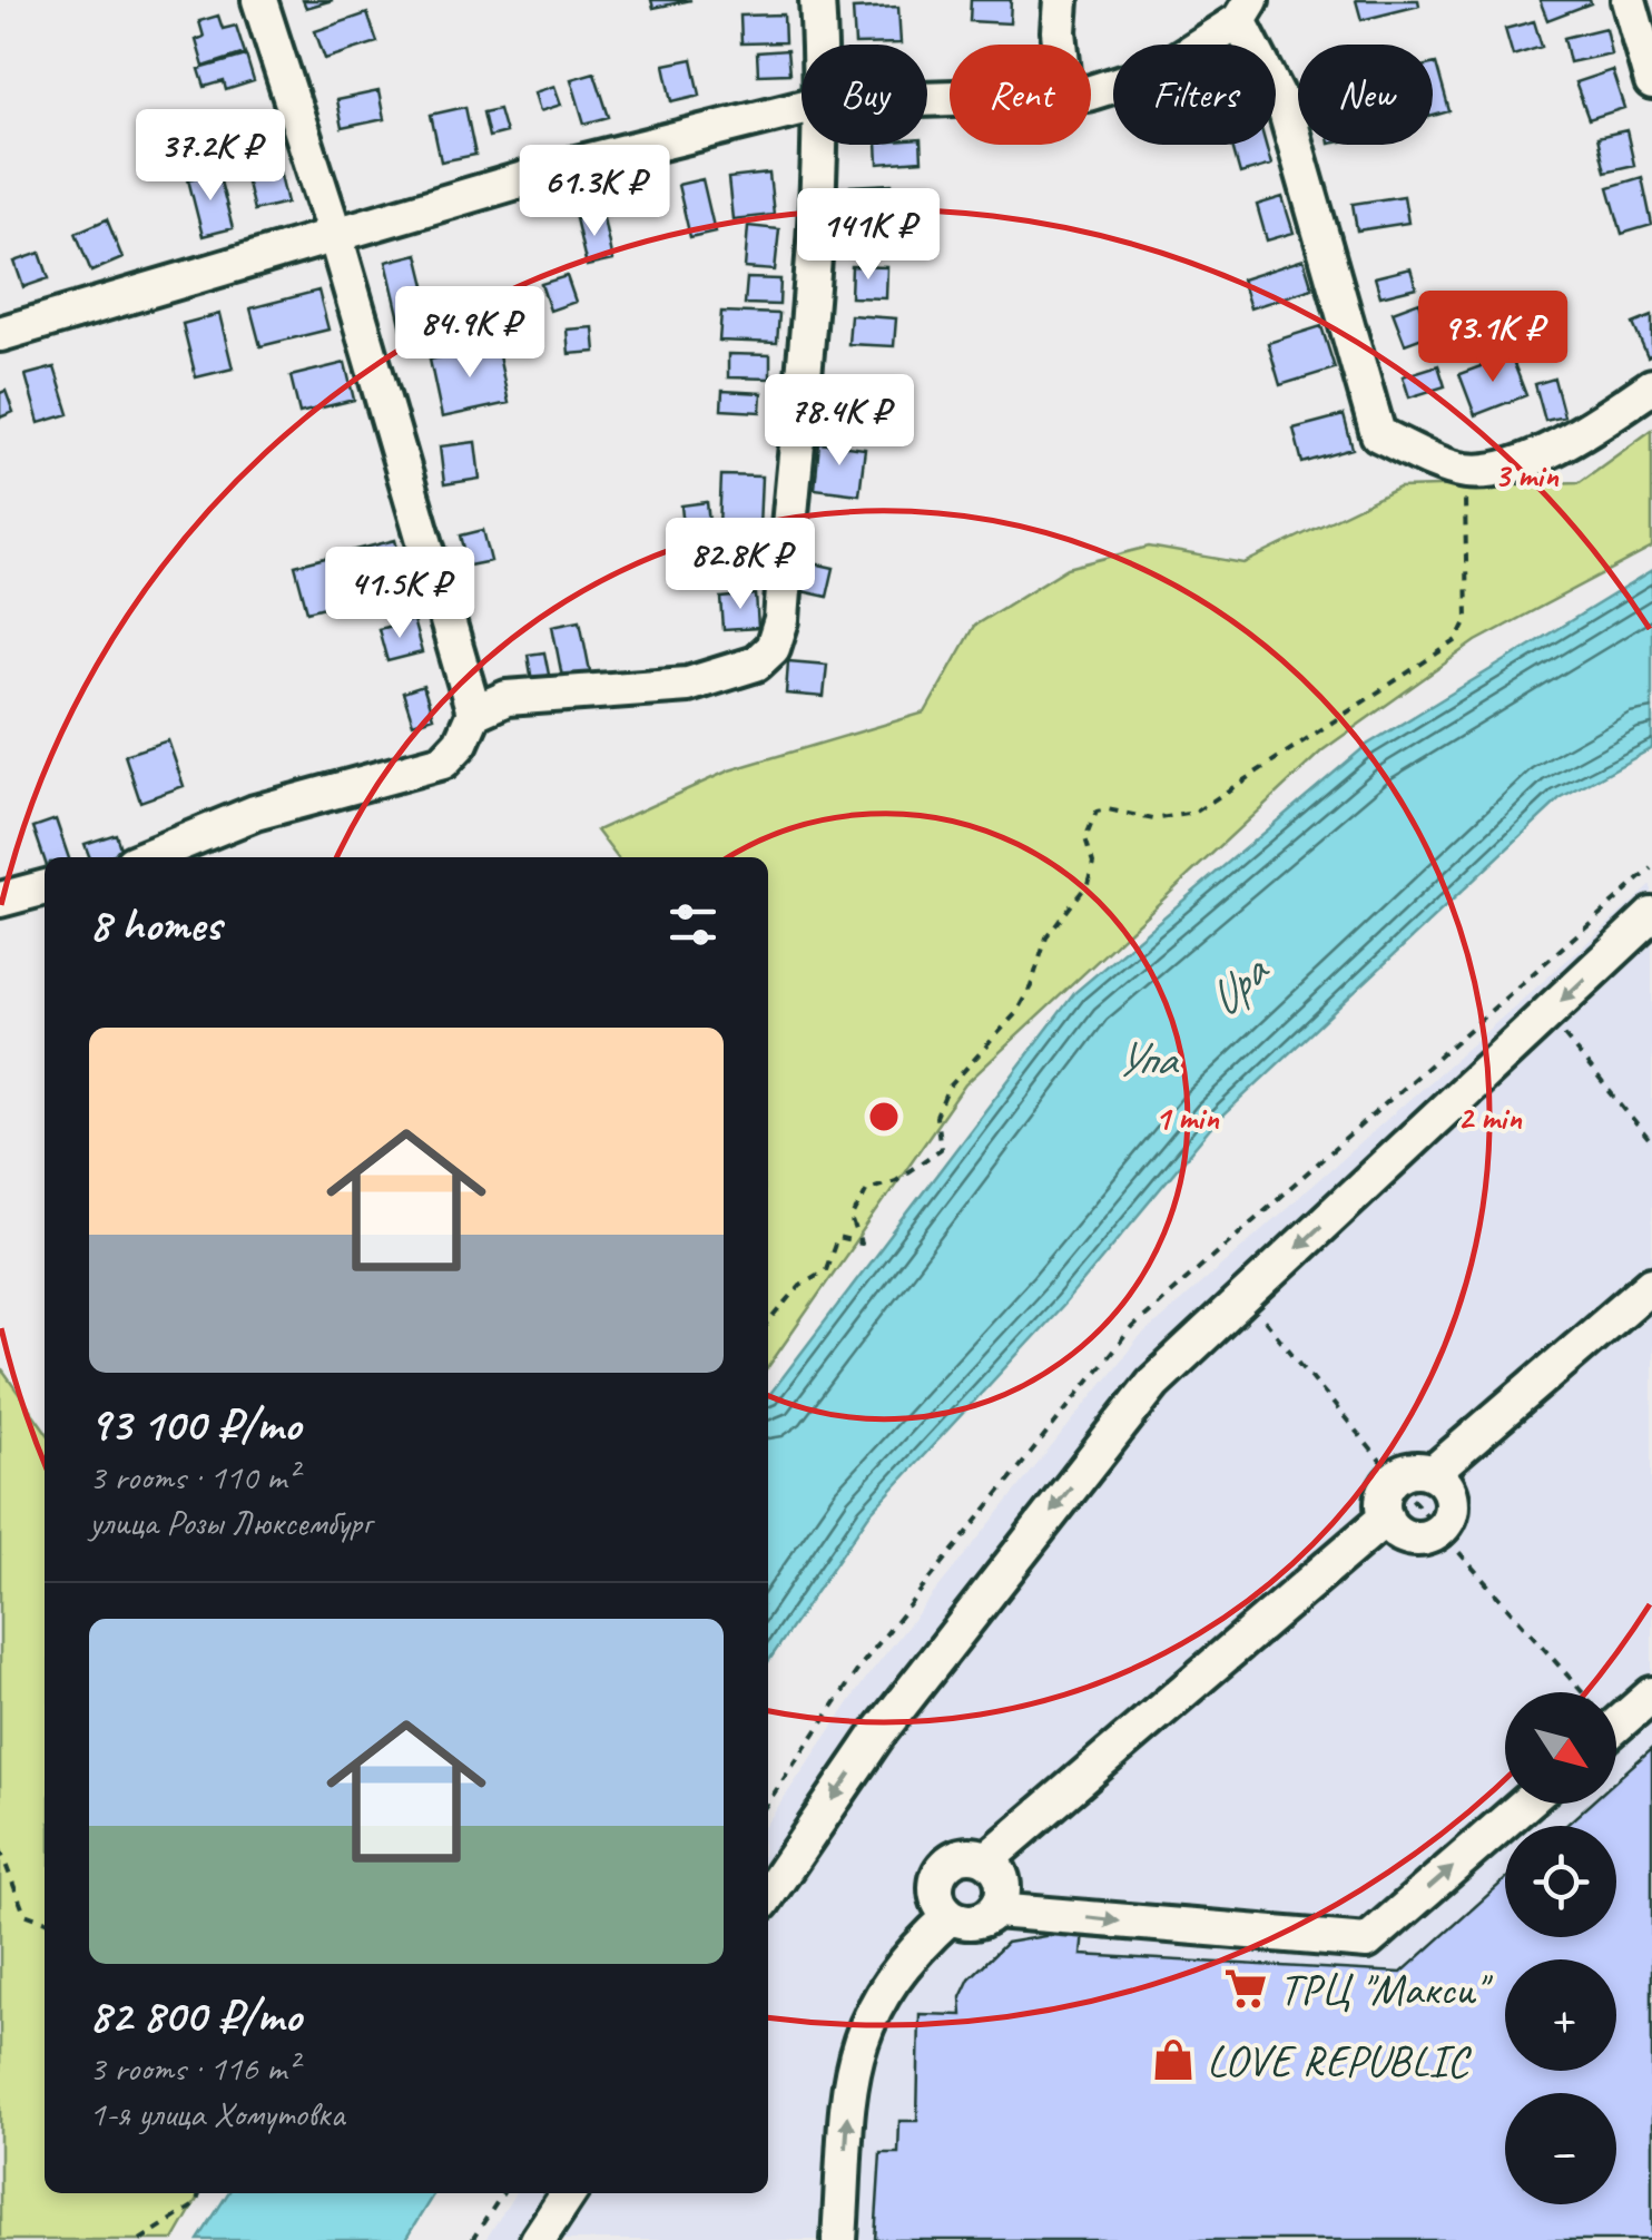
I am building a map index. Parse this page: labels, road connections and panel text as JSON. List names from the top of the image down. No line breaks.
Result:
{"water":["Upa","Упа"],"places":{"supermarket":["ТРЦ \"Макси\""],"shop":["LOVE REPUBLIC"]},"north":"bottom right","page":{"chip":["Buy","Rent","Filters","New"],"price":["37.2K ₽","61.3K ₽","141K ₽","84.9K ₽","93.1K ₽","78.4K ₽","82.8K ₽","41.5K ₽"],"heading":"8 homes","list":[{"name":"93 100 ₽/mo","note":"3 rooms · 110 m² · улица Розы Люксембург"},{"name":"82 800 ₽/mo","note":"3 rooms · 116 m² · 1-я улица Хомутовка"}],"map_buttons":["+","−"]},"rings":["3 min","1 min","2 min"]}
